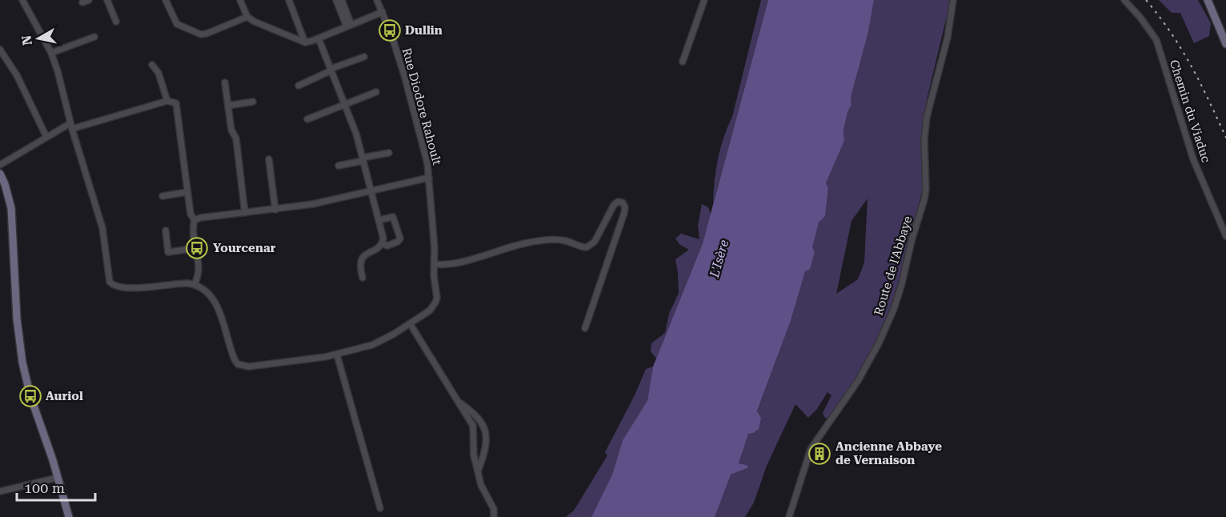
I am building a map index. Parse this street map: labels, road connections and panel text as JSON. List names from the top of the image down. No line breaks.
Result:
{"streets":{"street":["Rue Diodore Rahoult","Chemin du Viaduc","Route de l'Abbaye"]},"water":["L'Isère"],"places":{"bus stop":["Dullin","Yourcenar","Auriol"],"building":["Ancienne Abbaye de Vernaison"]},"scale_bar":"100 m","north":"left"}
